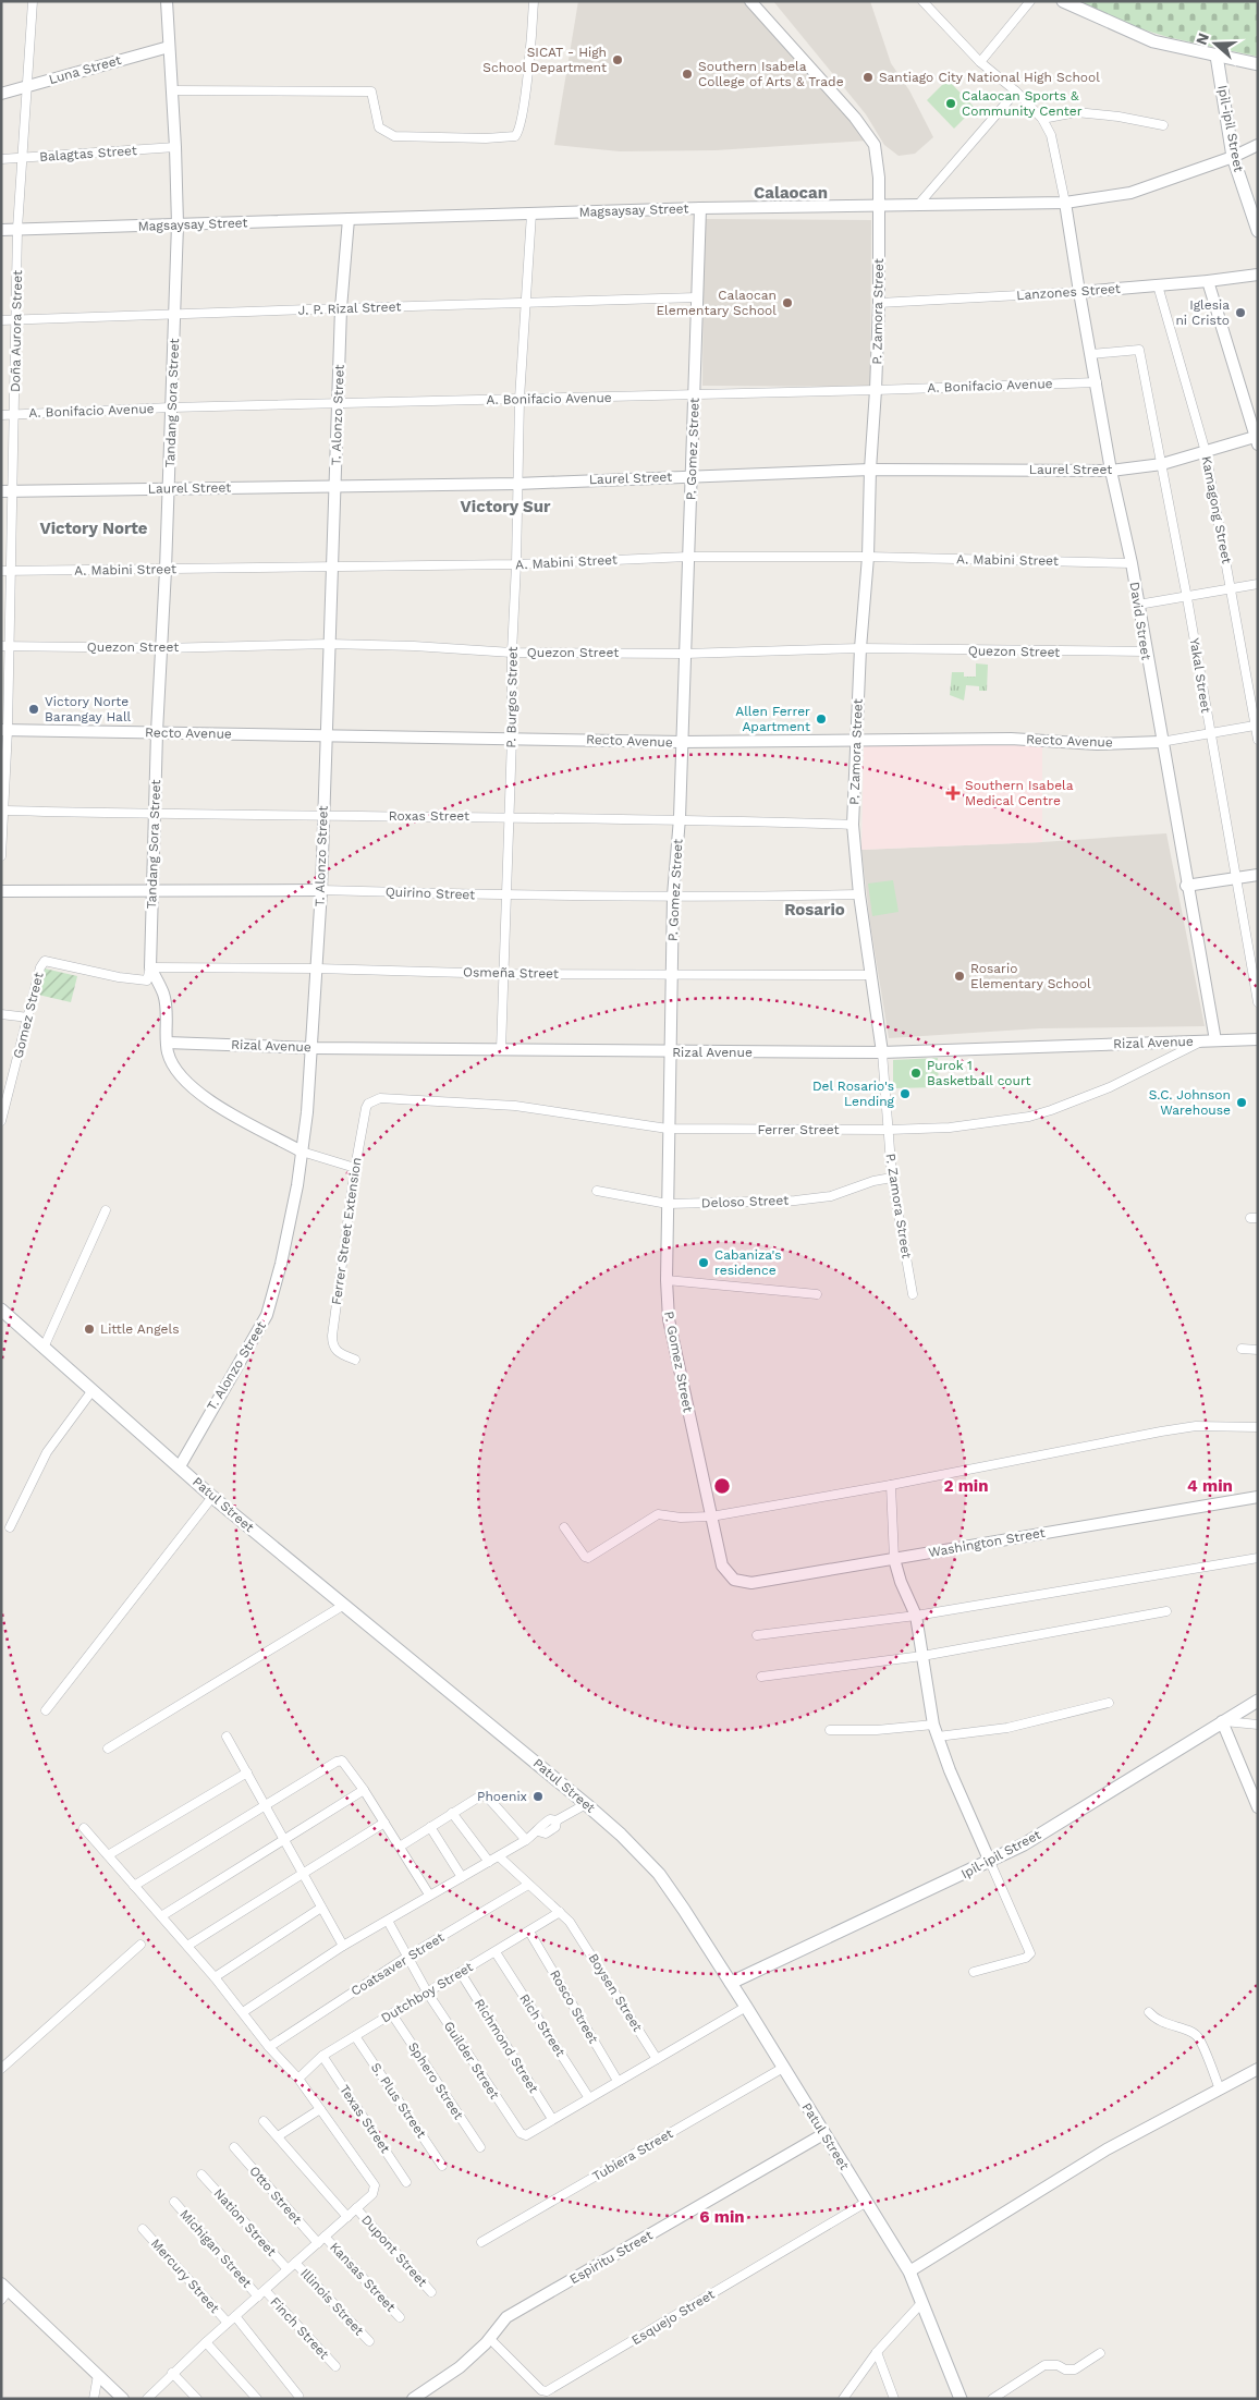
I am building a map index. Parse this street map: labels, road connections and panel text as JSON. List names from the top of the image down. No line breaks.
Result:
{"streets":{"main road":["Ipil-ipil Street","Patul Street"],"street":["Luna Street","Balagtas Street","Magsaysay Street","Lanzones Street","J. P. Rizal Street","P. Zamora Street","Doña Aurora Street","A. Bonifacio Avenue","Tandang Sora Street","T. Alonzo Street","P. Gomez Street","Laurel Street","Kamagong Street","A. Mabini Street","David Street","Quezon Street","Yakal Street","P. Burgos Street","Recto Avenue","Roxas Street","Quirino Street","Osmeña Street","Gomez Street","Rizal Avenue","Ferrer Street","Deloso Street","Ferrer Street Extension","Washington Street","Coatsaver Street","Dutchboy Street","Boysen Street","Rosco Street","Rich Street","Richmond Street","Guilder Street","Sphero Street","S. Plus Street","Texas Street","Tubiera Street","Otto Street","Nation Street","Michigan Street","Dupont Street","Espiritu Street","Mercury Street","Kansas Street","Illinois Street","Esquejo Street","Finch Street"]},"crossings":[["Luna Street","Doña Aurora Street"],["Luna Street","Tandang Sora Street"],["Ipil-ipil Street","Magsaysay Street"],["Ipil-ipil Street","Patul Street"],["Balagtas Street","Doña Aurora Street"],["Balagtas Street","Tandang Sora Street"],["Magsaysay Street","P. Zamora Street"],["Magsaysay Street","Doña Aurora Street"],["Magsaysay Street","Tandang Sora Street"],["Magsaysay Street","T. Alonzo Street"],["Magsaysay Street","P. Gomez Street"],["Magsaysay Street","David Street"],["Magsaysay Street","P. Burgos Street"],["Lanzones Street","P. Zamora Street"],["Lanzones Street","Kamagong Street"],["Lanzones Street","David Street"],["J. P. Rizal Street","Doña Aurora Street"],["J. P. Rizal Street","Tandang Sora Street"],["J. P. Rizal Street","T. Alonzo Street"],["J. P. Rizal Street","P. Gomez Street"],["J. P. Rizal Street","P. Burgos Street"],["P. Zamora Street","A. Bonifacio Avenue"],["P. Zamora Street","Laurel Street"],["P. Zamora Street","A. Mabini Street"],["P. Zamora Street","Quezon Street"],["P. Zamora Street","Recto Avenue"],["P. Zamora Street","Roxas Street"],["P. Zamora Street","Quirino Street"],["P. Zamora Street","Osmeña Street"],["P. Zamora Street","Rizal Avenue"],["P. Zamora Street","Ferrer Street"],["P. Zamora Street","Deloso Street"],["Doña Aurora Street","A. Bonifacio Avenue"],["Doña Aurora Street","Laurel Street"],["Doña Aurora Street","A. Mabini Street"],["Doña Aurora Street","Quezon Street"],["Doña Aurora Street","Recto Avenue"],["Doña Aurora Street","Roxas Street"],["A. Bonifacio Avenue","Tandang Sora Street"],["A. Bonifacio Avenue","T. Alonzo Street"],["A. Bonifacio Avenue","P. Gomez Street"],["A. Bonifacio Avenue","David Street"],["A. Bonifacio Avenue","P. Burgos Street"],["Tandang Sora Street","Laurel Street"],["Tandang Sora Street","A. Mabini Street"],["Tandang Sora Street","Quezon Street"],["Tandang Sora Street","Recto Avenue"],["Tandang Sora Street","Roxas Street"],["Tandang Sora Street","Quirino Street"],["Tandang Sora Street","Osmeña Street"],["Tandang Sora Street","Gomez Street"],["T. Alonzo Street","Laurel Street"],["T. Alonzo Street","A. Mabini Street"],["T. Alonzo Street","Quezon Street"],["T. Alonzo Street","Recto Avenue"],["T. Alonzo Street","Roxas Street"],["T. Alonzo Street","Quirino Street"],["T. Alonzo Street","Osmeña Street"],["T. Alonzo Street","Rizal Avenue"],["T. Alonzo Street","Patul Street"],["P. Gomez Street","Laurel Street"],["P. Gomez Street","A. Mabini Street"],["P. Gomez Street","Quezon Street"],["P. Gomez Street","Recto Avenue"],["P. Gomez Street","Roxas Street"],["P. Gomez Street","Quirino Street"],["P. Gomez Street","Osmeña Street"],["P. Gomez Street","Rizal Avenue"],["P. Gomez Street","Ferrer Street"],["P. Gomez Street","Deloso Street"],["P. Gomez Street","Washington Street"],["Laurel Street","Kamagong Street"],["Laurel Street","David Street"],["Laurel Street","Yakal Street"],["Laurel Street","P. Burgos Street"],["Kamagong Street","Recto Avenue"],["A. Mabini Street","David Street"],["A. Mabini Street","P. Burgos Street"],["David Street","Quezon Street"],["David Street","Yakal Street"],["David Street","Recto Avenue"],["David Street","Rizal Avenue"],["Quezon Street","P. Burgos Street"],["Yakal Street","Recto Avenue"],["P. Burgos Street","Recto Avenue"],["P. Burgos Street","Roxas Street"],["P. Burgos Street","Quirino Street"],["P. Burgos Street","Osmeña Street"],["P. Burgos Street","Rizal Avenue"],["Osmeña Street","Gomez Street"],["Rizal Avenue","Ferrer Street"],["Ferrer Street","Ferrer Street Extension"],["Patul Street","Tubiera Street"],["Patul Street","Espiritu Street"],["Patul Street","Esquejo Street"],["Coatsaver Street","Boysen Street"],["Coatsaver Street","Guilder Street"],["Dutchboy Street","Boysen Street"],["Dutchboy Street","Rosco Street"],["Dutchboy Street","Rich Street"],["Dutchboy Street","Richmond Street"],["Dutchboy Street","Guilder Street"],["Dutchboy Street","Sphero Street"],["Dutchboy Street","S. Plus Street"],["Dutchboy Street","Texas Street"],["Richmond Street","Guilder Street"],["Espiritu Street","Esquejo Street"]],"districts":["Calaocan","Victory Sur","Victory Norte","Rosario"],"places":{"other":["SICAT - High School Department","Southern Isabela College of Arts & Trade","Santiago City National High School","Calaocan Sports & Community Center","Calaocan Elementary School","Iglesia ni Cristo","Victory Norte Barangay Hall","Allen Ferrer Apartment","Rosario Elementary School","Purok 1 Basketball court","Del Rosario's Lending","S.C. Johnson Warehouse","Cabaniza's residence","Little Angels","Phoenix"],"health":["Southern Isabela Medical Centre"]},"north":"left","rings":["2 min","4 min","6 min"]}
